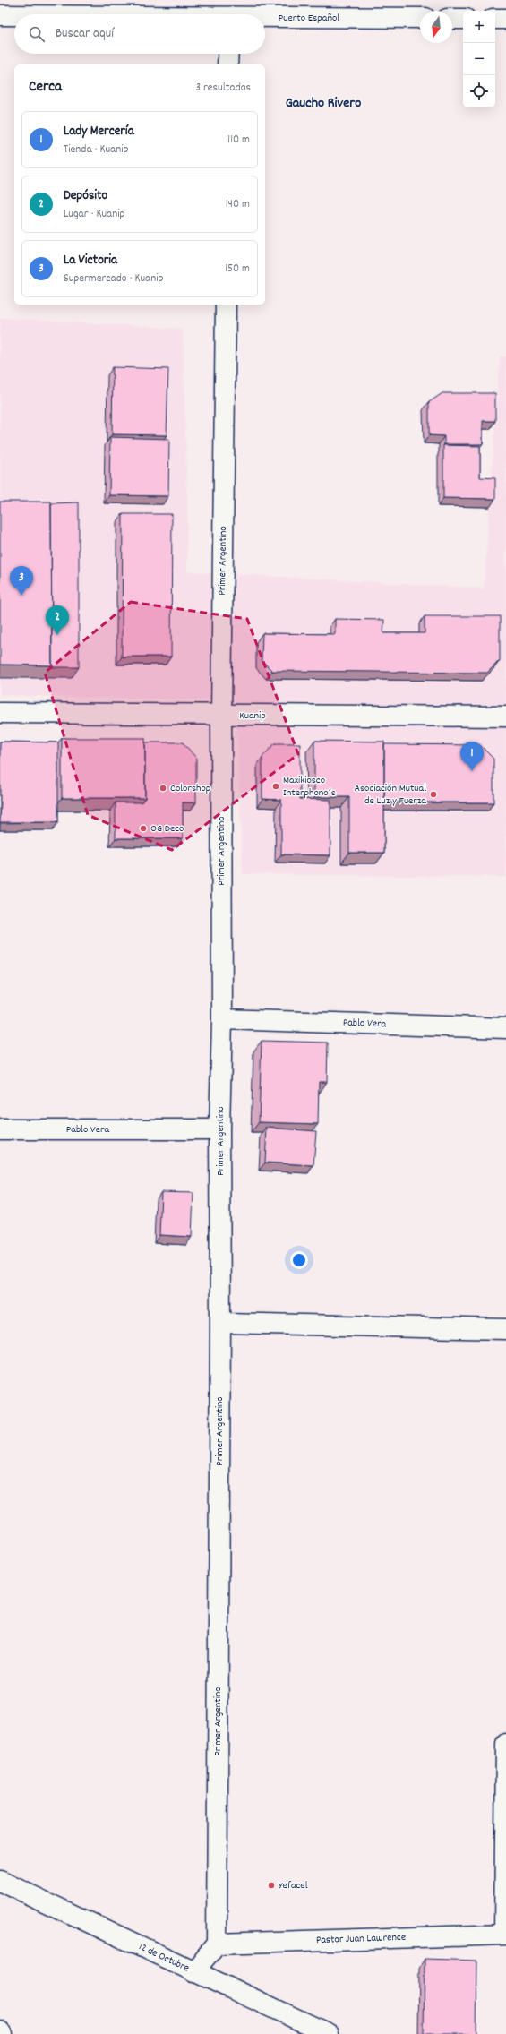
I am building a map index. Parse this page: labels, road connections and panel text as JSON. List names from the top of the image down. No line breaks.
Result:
{"streets":{"street":["Puerto Español","Primer Argentino","Kuanip","Pablo Vera","Pastor Juan Lawrence","12 de Octubre"]},"crossings":[["Primer Argentino","Kuanip"],["Primer Argentino","Pablo Vera"],["Primer Argentino","Pastor Juan Lawrence"]],"districts":["Gaucho Rivero"],"places":["Maxikiosco Interphono´s","Colorshop","Asociación Mutual de Luz y Fuerza","OG Deco","Yefacel"],"north":"bottom","page":{"map_buttons":["+","−"],"search":"Buscar aquí","heading":["Cerca","3 resultados"],"list":[{"mark":"1","name":"Lady Mercería","note":"Tienda · Kuanip","value":"110 m"},{"mark":"2","name":"Depósito","note":"Lugar · Kuanip","value":"140 m"},{"mark":"3","name":"La Victoria","note":"Supermercado · Kuanip","value":"150 m"}],"pins":["3","2","1"]}}
